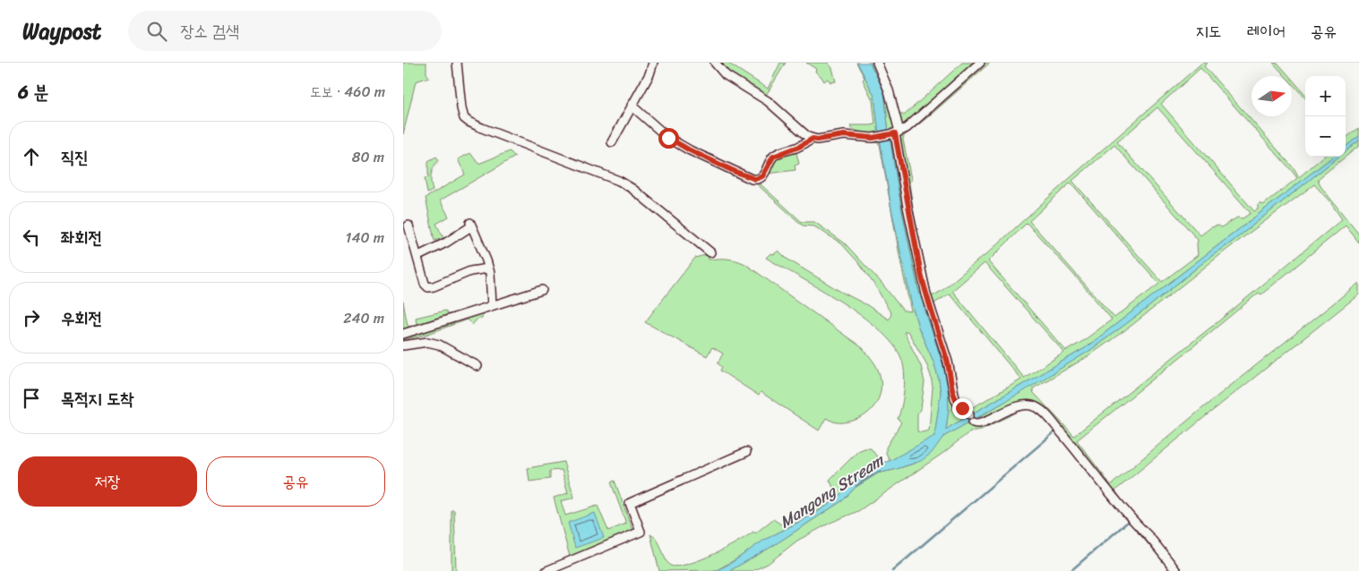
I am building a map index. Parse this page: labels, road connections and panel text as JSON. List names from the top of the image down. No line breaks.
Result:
{"water":["Mangong Stream"],"north":"right","page":{"header":"Waypost","search":"장소 검색","nav":["지도","레이어","공유"],"heading":["6 분","도보 · 460 m"],"map_buttons":["+","−"],"list":[["직진","80 m"],["좌회전","140 m"],["우회전","240 m"],"목적지 도착"],"buttons":["저장","공유"]}}
